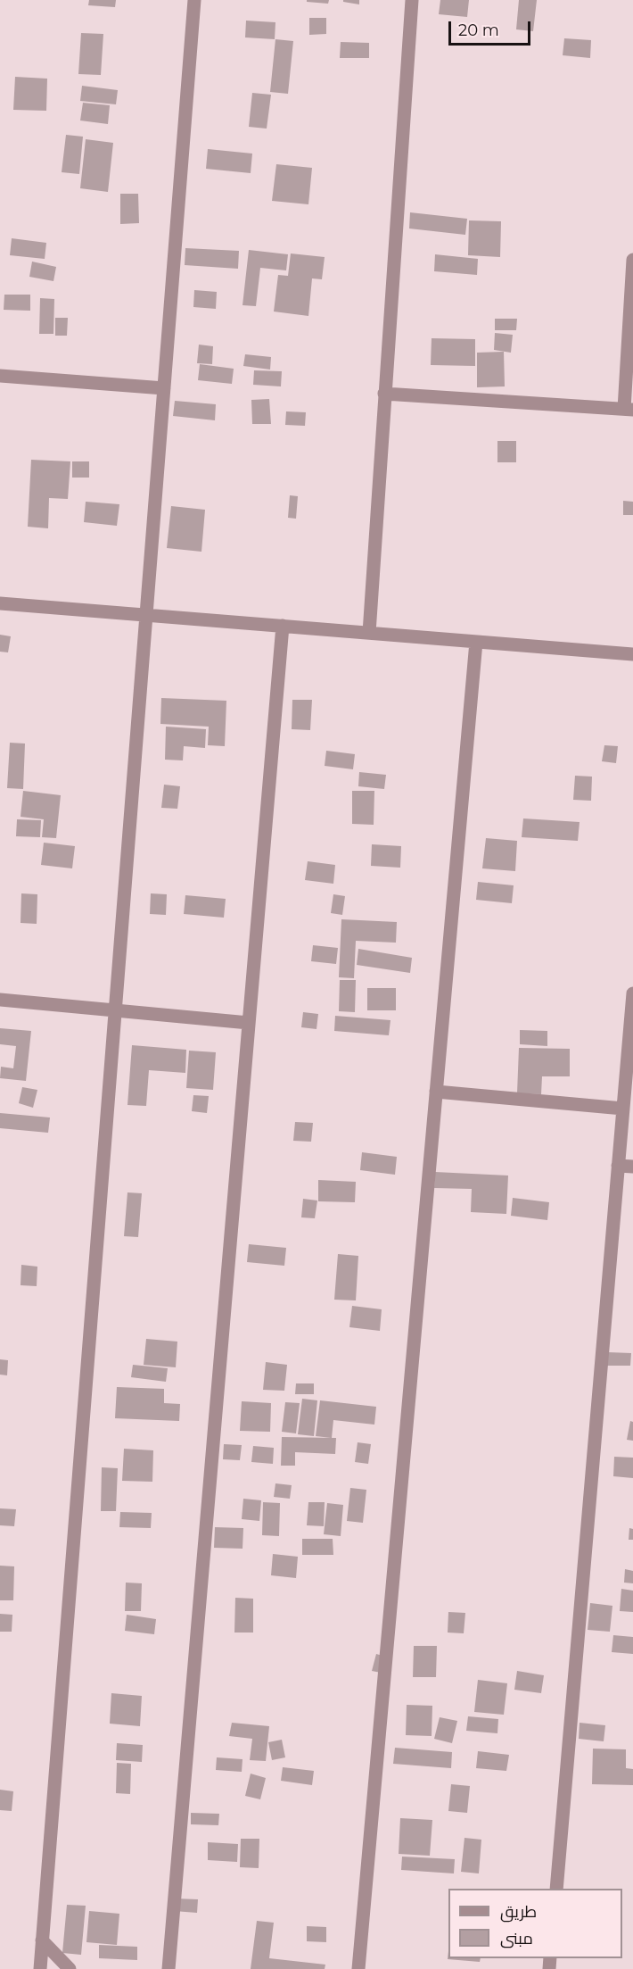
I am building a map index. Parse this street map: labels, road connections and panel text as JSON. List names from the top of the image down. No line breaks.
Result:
{"legend":["طريق","مبنى"],"scale_bar":"20 m"}
